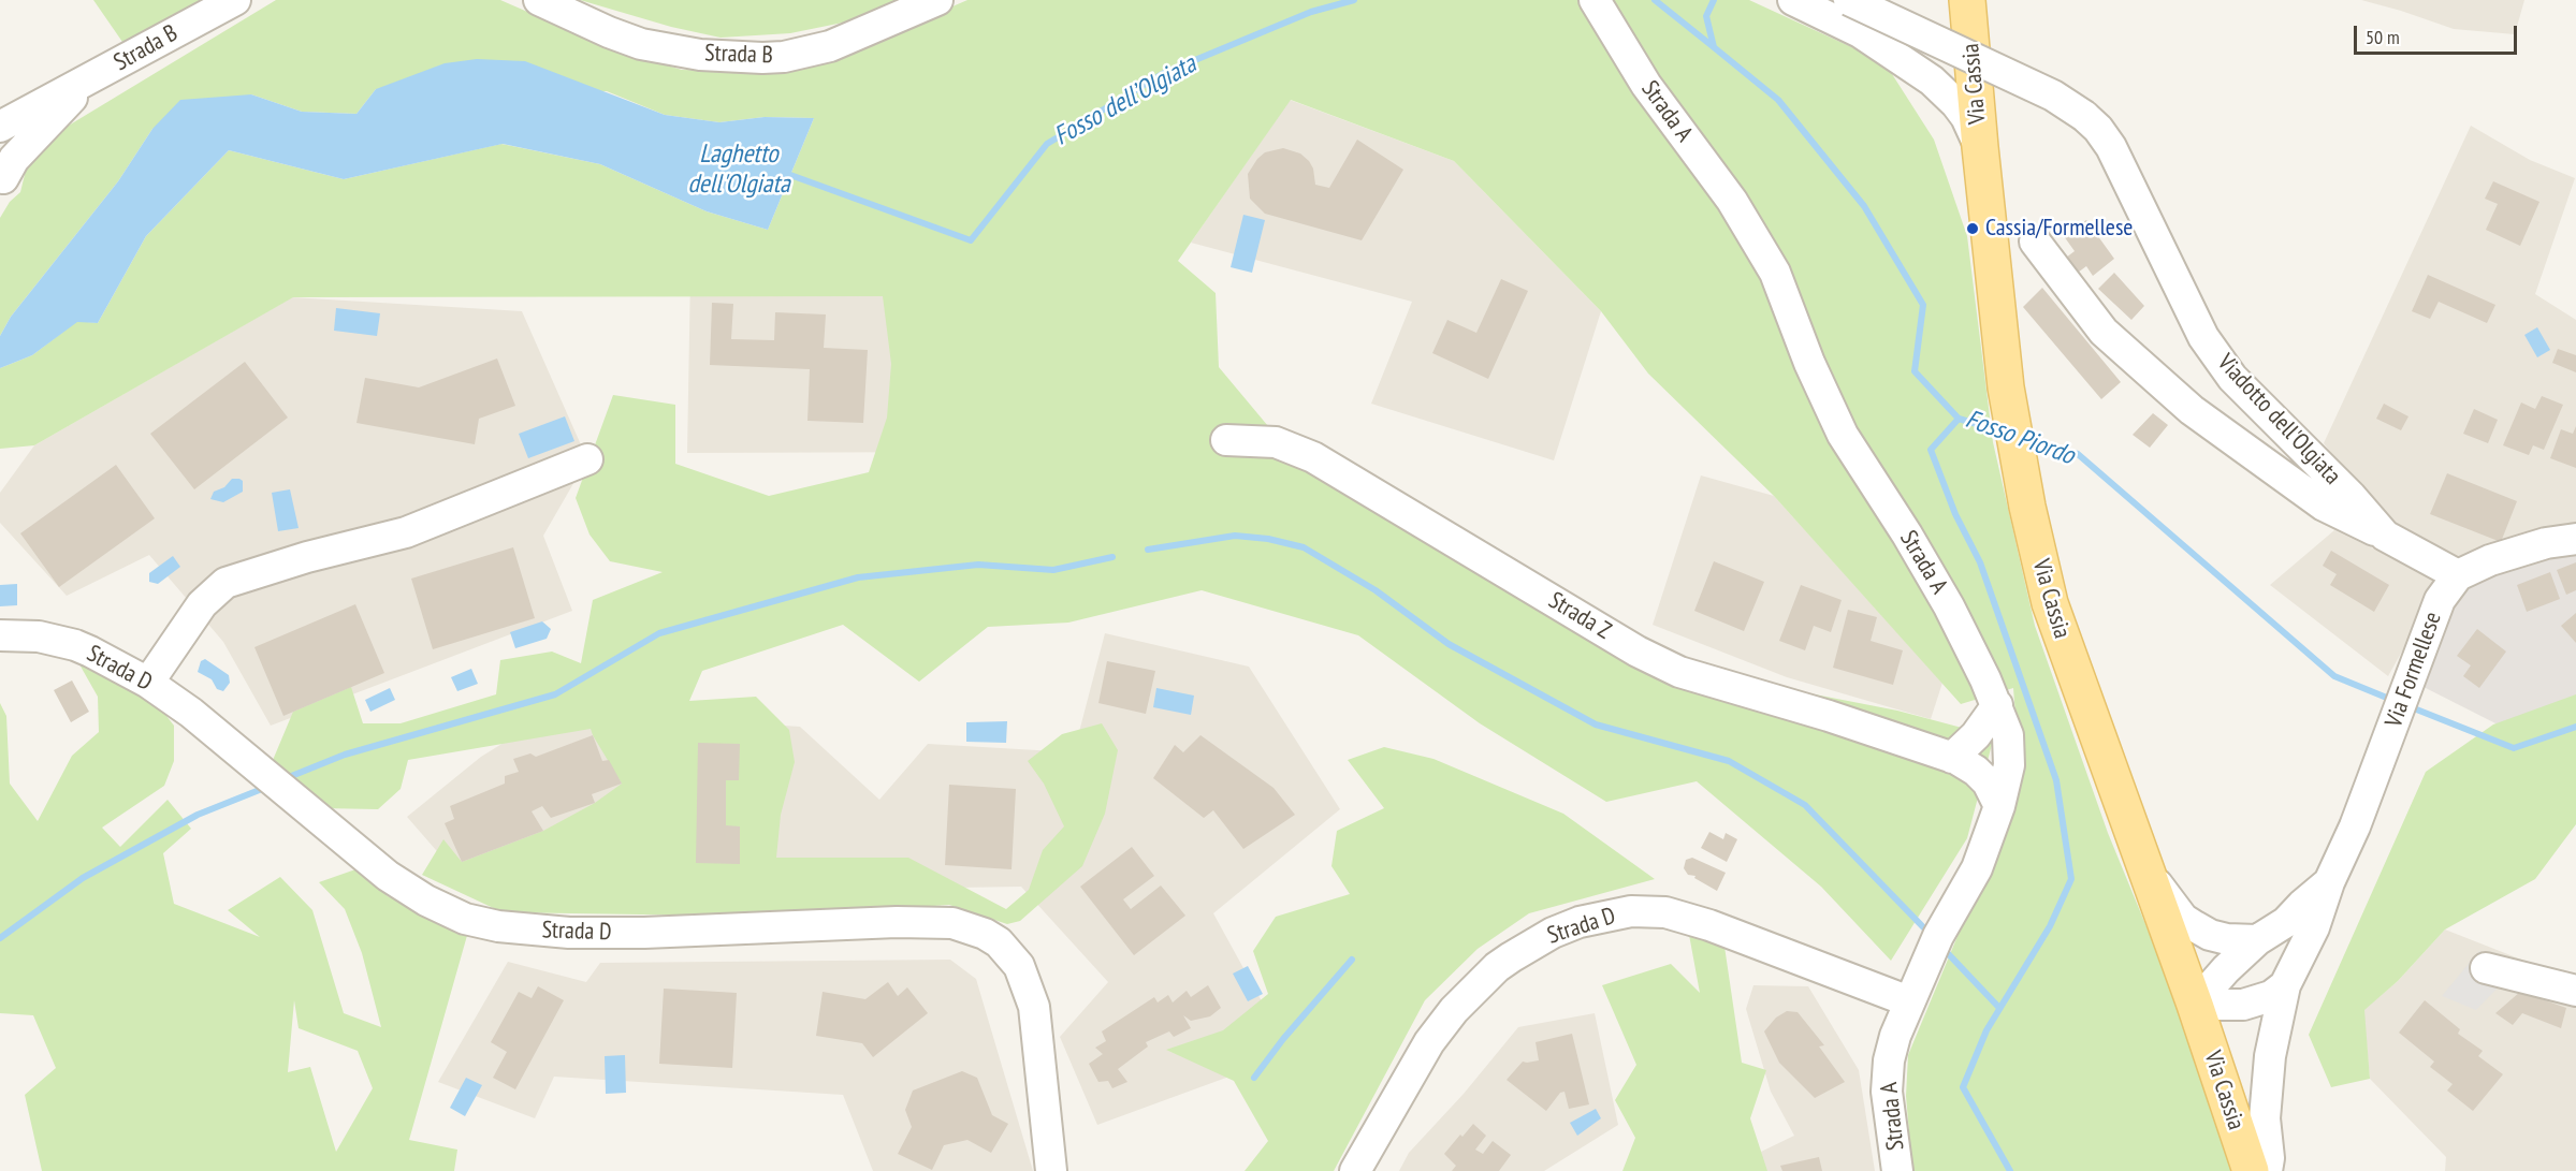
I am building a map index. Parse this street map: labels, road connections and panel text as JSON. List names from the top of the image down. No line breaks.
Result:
{"streets":{"main road":["Via Cassia"],"street":["Strada B","Strada A","Viadotto dell'Olgiata","Strada Z","Strada D","Via Formellese"]},"crossings":[["Strada A","Strada Z"],["Strada A","Strada D"],["Viadotto dell'Olgiata","Via Formellese"]],"water":["Fosso dell’Olgiata","Laghetto dell'Olgiata","Fosso Piordo"],"places":["Cassia/Formellese"],"scale_bar":"50 m"}
